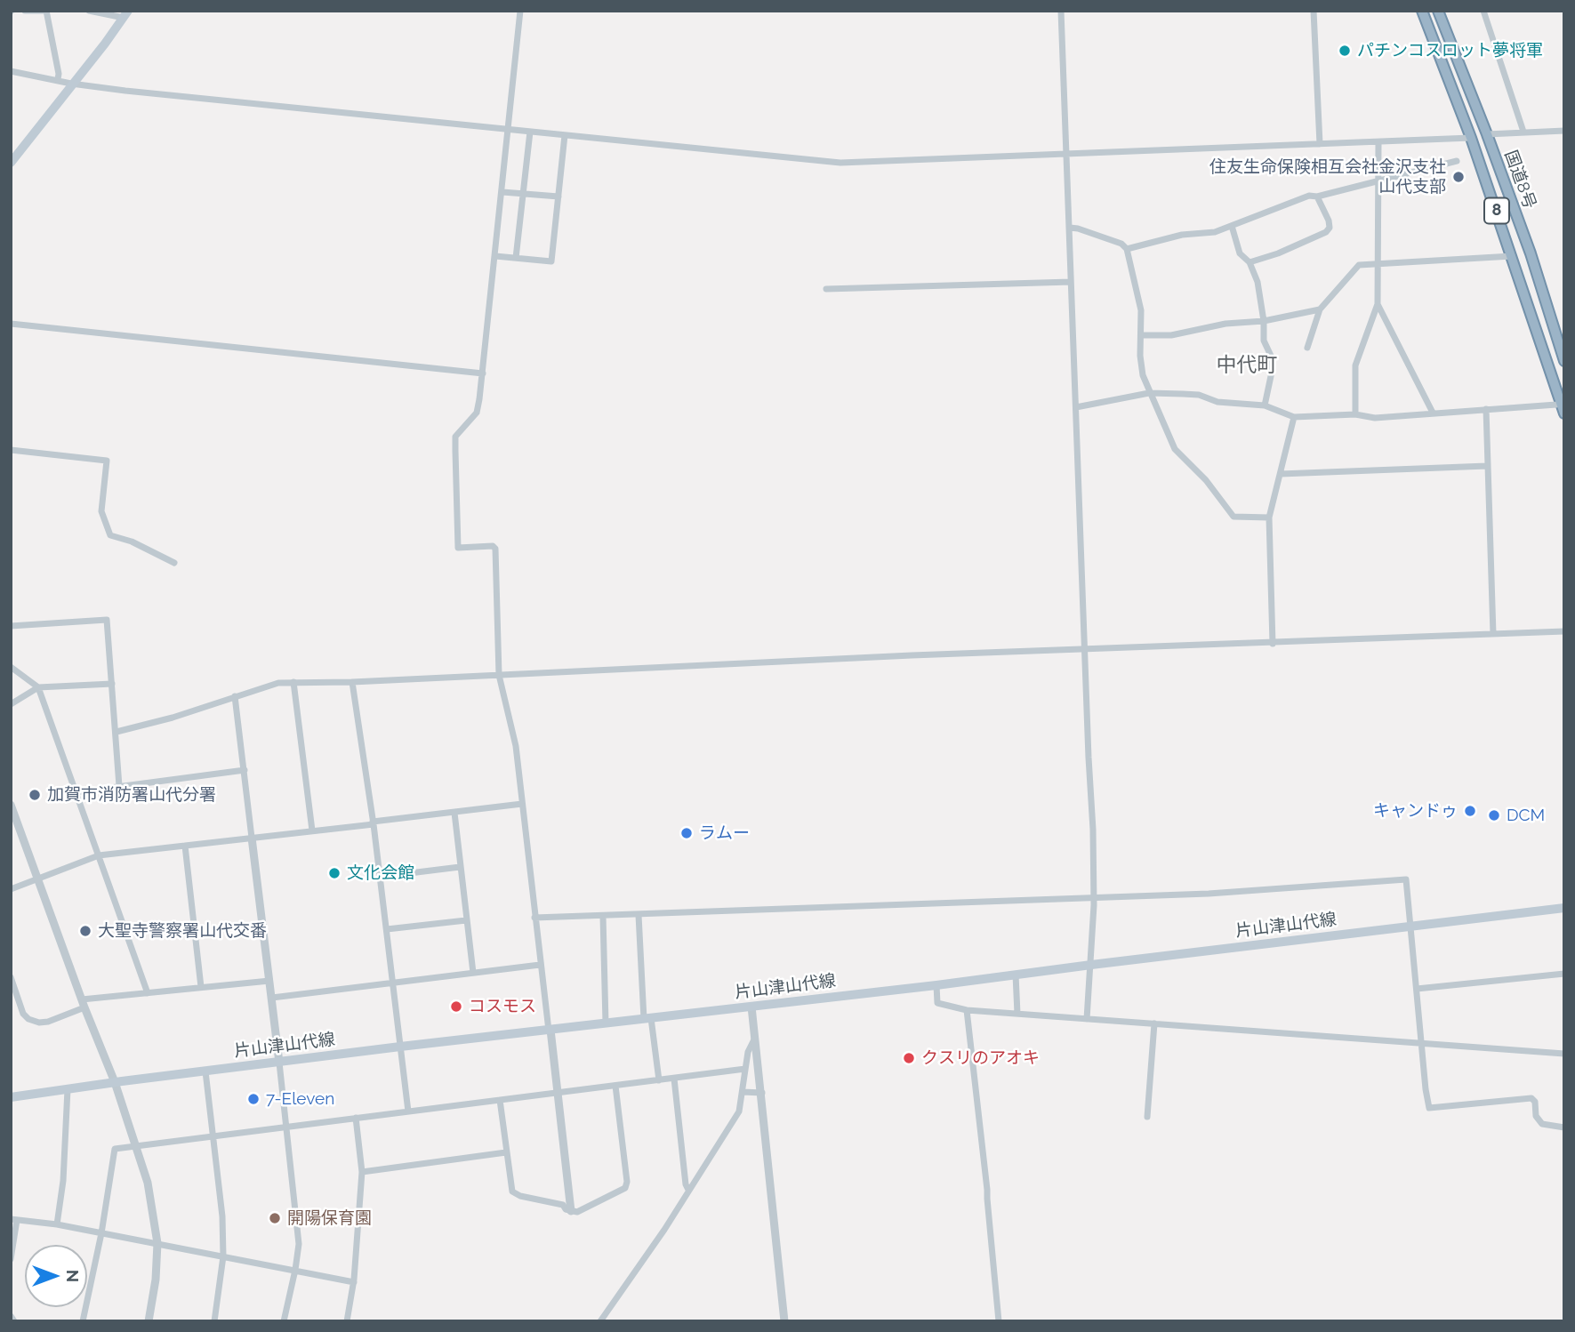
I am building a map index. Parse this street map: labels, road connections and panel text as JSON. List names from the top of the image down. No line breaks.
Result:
{"streets":{"highway":["国道8号","8"],"main road":["片山津山代線"]},"districts":["中代町"],"places":["パチンコスロット夢将軍","住友生命保険相互会社金沢支社 山代支部","加賀市消防署山代分署","キャンドゥ","DCM","ラムー","文化会館","大聖寺警察署山代交番","コスモス","クスリのアオキ","7-Eleven","開陽保育園"],"north":"right"}
